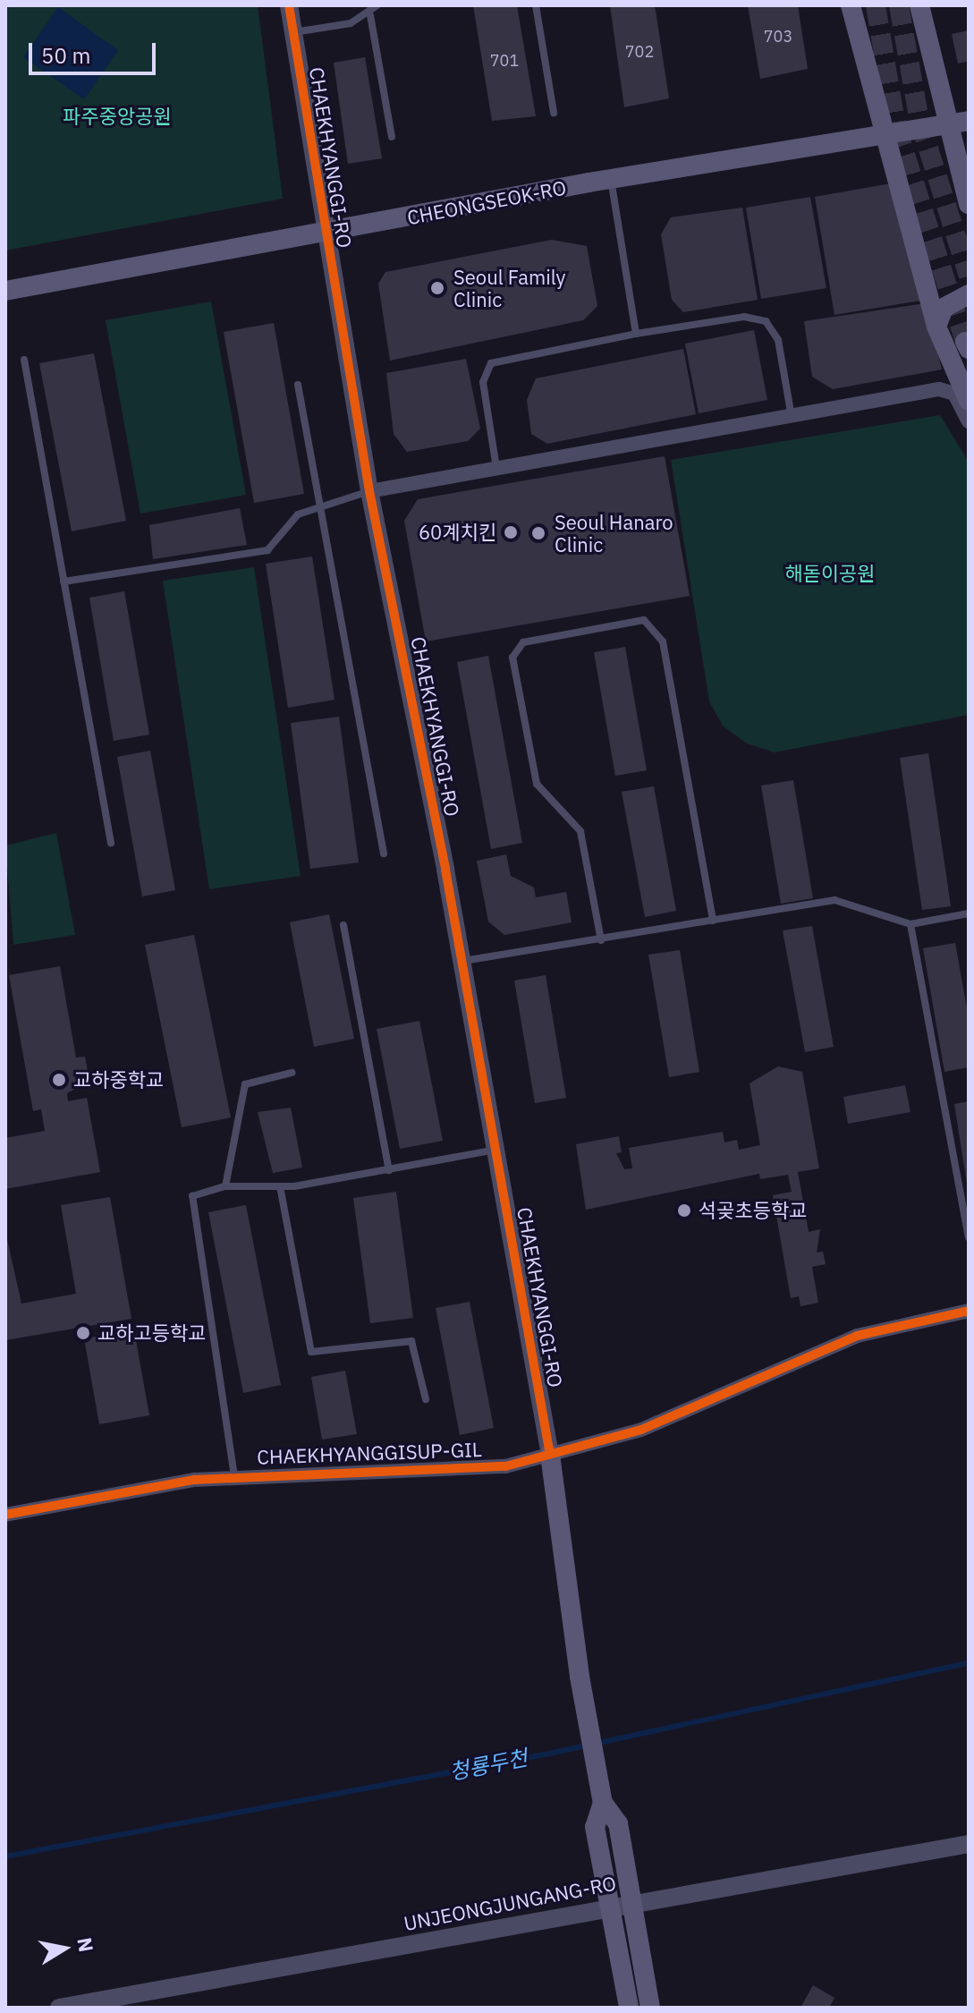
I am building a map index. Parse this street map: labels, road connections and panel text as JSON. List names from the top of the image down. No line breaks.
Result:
{"streets":{"main road":["CHAEKHYANGGI-RO","CHEONGSEOK-RO"],"street":["CHAEKHYANGGISUP-GIL","UNJEONGJUNGANG-RO"]},"crossings":[["CHAEKHYANGGI-RO","CHEONGSEOK-RO"],["CHAEKHYANGGI-RO","CHAEKHYANGGISUP-GIL"],["CHAEKHYANGGI-RO","UNJEONGJUNGANG-RO"]],"water":["청룡두천"],"parks":["파주중앙공원","해돋이공원"],"places":["Seoul Family Clinic","60계치킨","Seoul Hanaro Clinic","교하중학교","석곶초등학교","교하고등학교"],"house_numbers":["703","702","701"],"scale_bar":"50 m","north":"right"}
